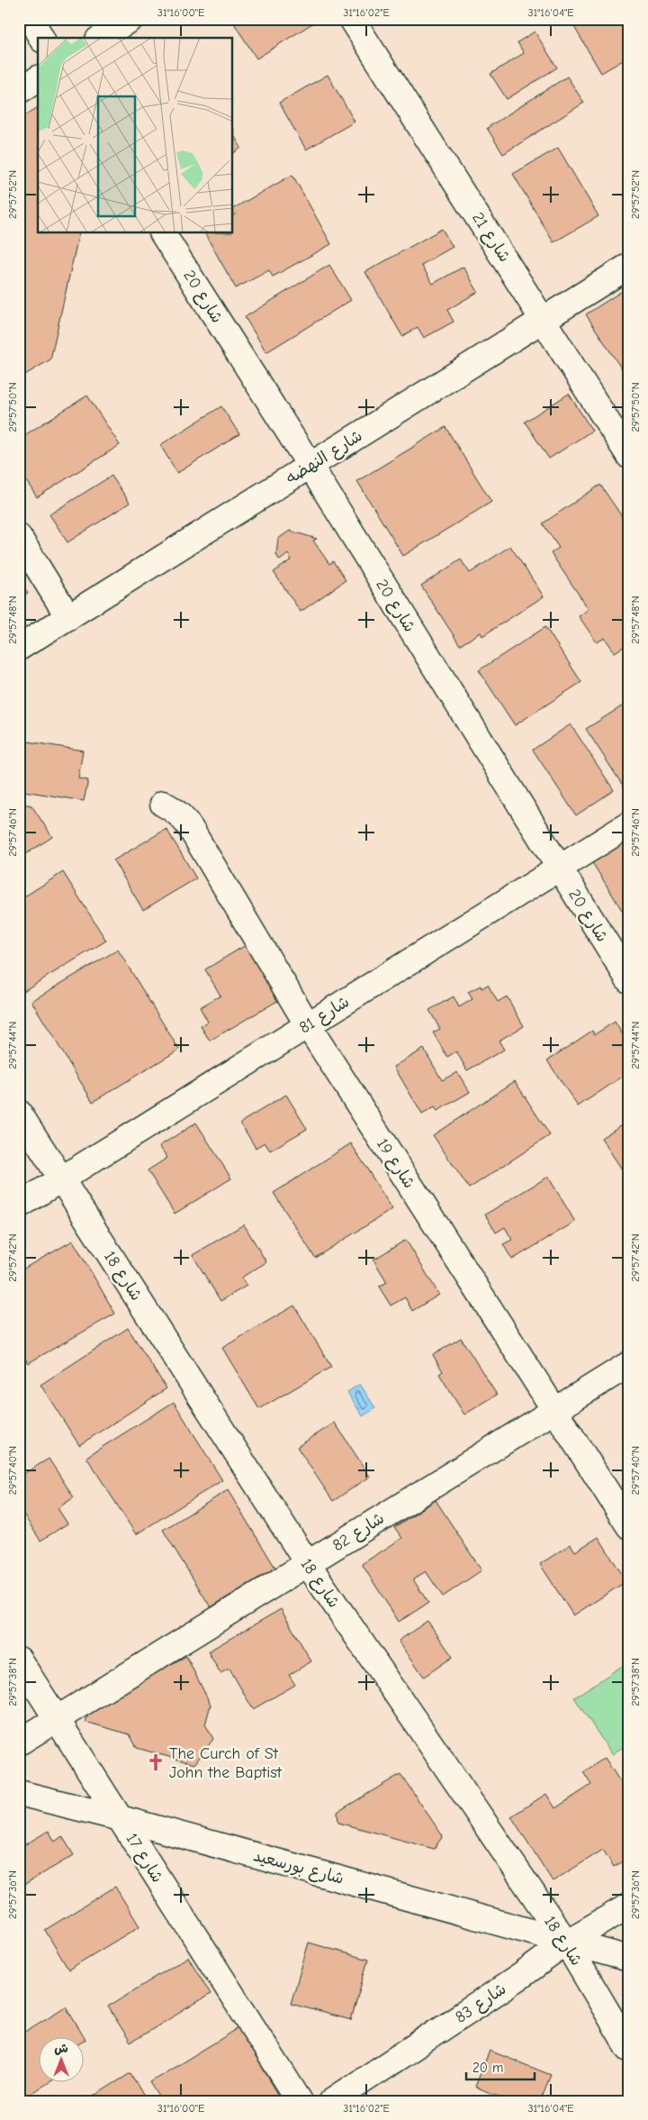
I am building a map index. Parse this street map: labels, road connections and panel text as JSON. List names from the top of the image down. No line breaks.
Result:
{"streets":{"street":["شارع 21","شارع 20","شارع النهضه","شارع 81","شارع 19","شارع 18","شارع 82","شارع 17","شارع بورسعيد","شارع 83"]},"crossings":[["شارع 21","شارع النهضه"],["شارع 20","شارع النهضه"],["شارع 20","شارع 81"],["شارع 81","شارع 19"],["شارع 81","شارع 18"],["شارع 19","شارع 82"],["شارع 18","شارع 82"],["شارع 18","شارع بورسعيد"],["شارع 18","شارع 83"],["شارع 82","شارع 17"],["شارع 17","شارع بورسعيد"],["شارع بورسعيد","شارع 83"]],"places":{"church":["The Curch of St John the Baptist"]},"scale_bar":"20 m","north":"top","coordinates":["31°16'00\"E","31°16'02\"E","31°16'04\"E","29°57'52\"N","29°57'50\"N","29°57'48\"N","29°57'46\"N","29°57'44\"N","29°57'42\"N","29°57'40\"N","29°57'38\"N","29°57'36\"N"]}
